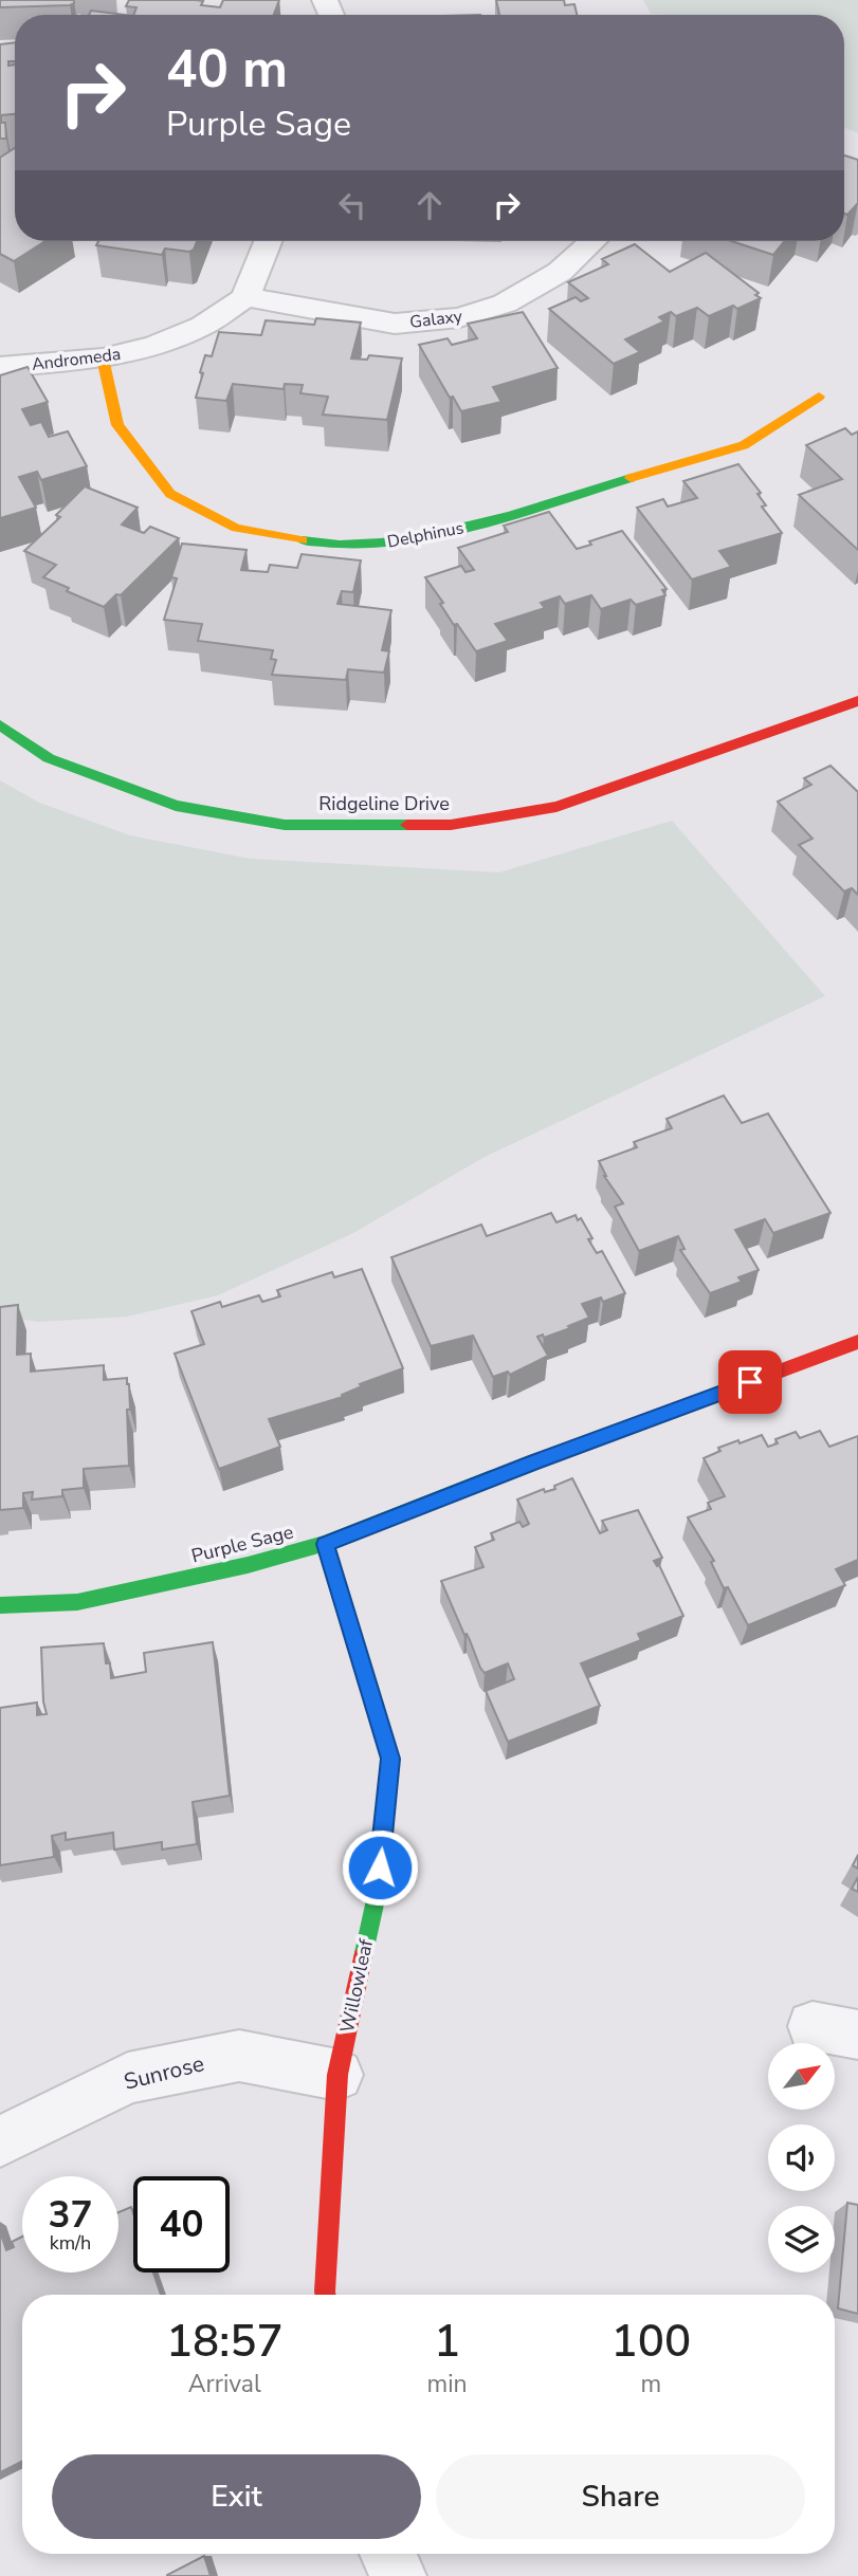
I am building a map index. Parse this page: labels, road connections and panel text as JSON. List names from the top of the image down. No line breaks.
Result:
{"streets":{"street":["Galaxy","Andromeda","Delphinus","Ridgeline Drive","Purple Sage","Willowleaf","Sunrose"]},"crossings":[["Galaxy","Andromeda"],["Andromeda","Delphinus"],["Purple Sage","Willowleaf"],["Willowleaf","Sunrose"]],"north":"top right","page":{"turn":["40 m","Purple Sage"],"speed":"37 km/h","limit":"40","eta":["18:57","Arrival","1","min","100","m"],"buttons":["Exit","Share"]}}
